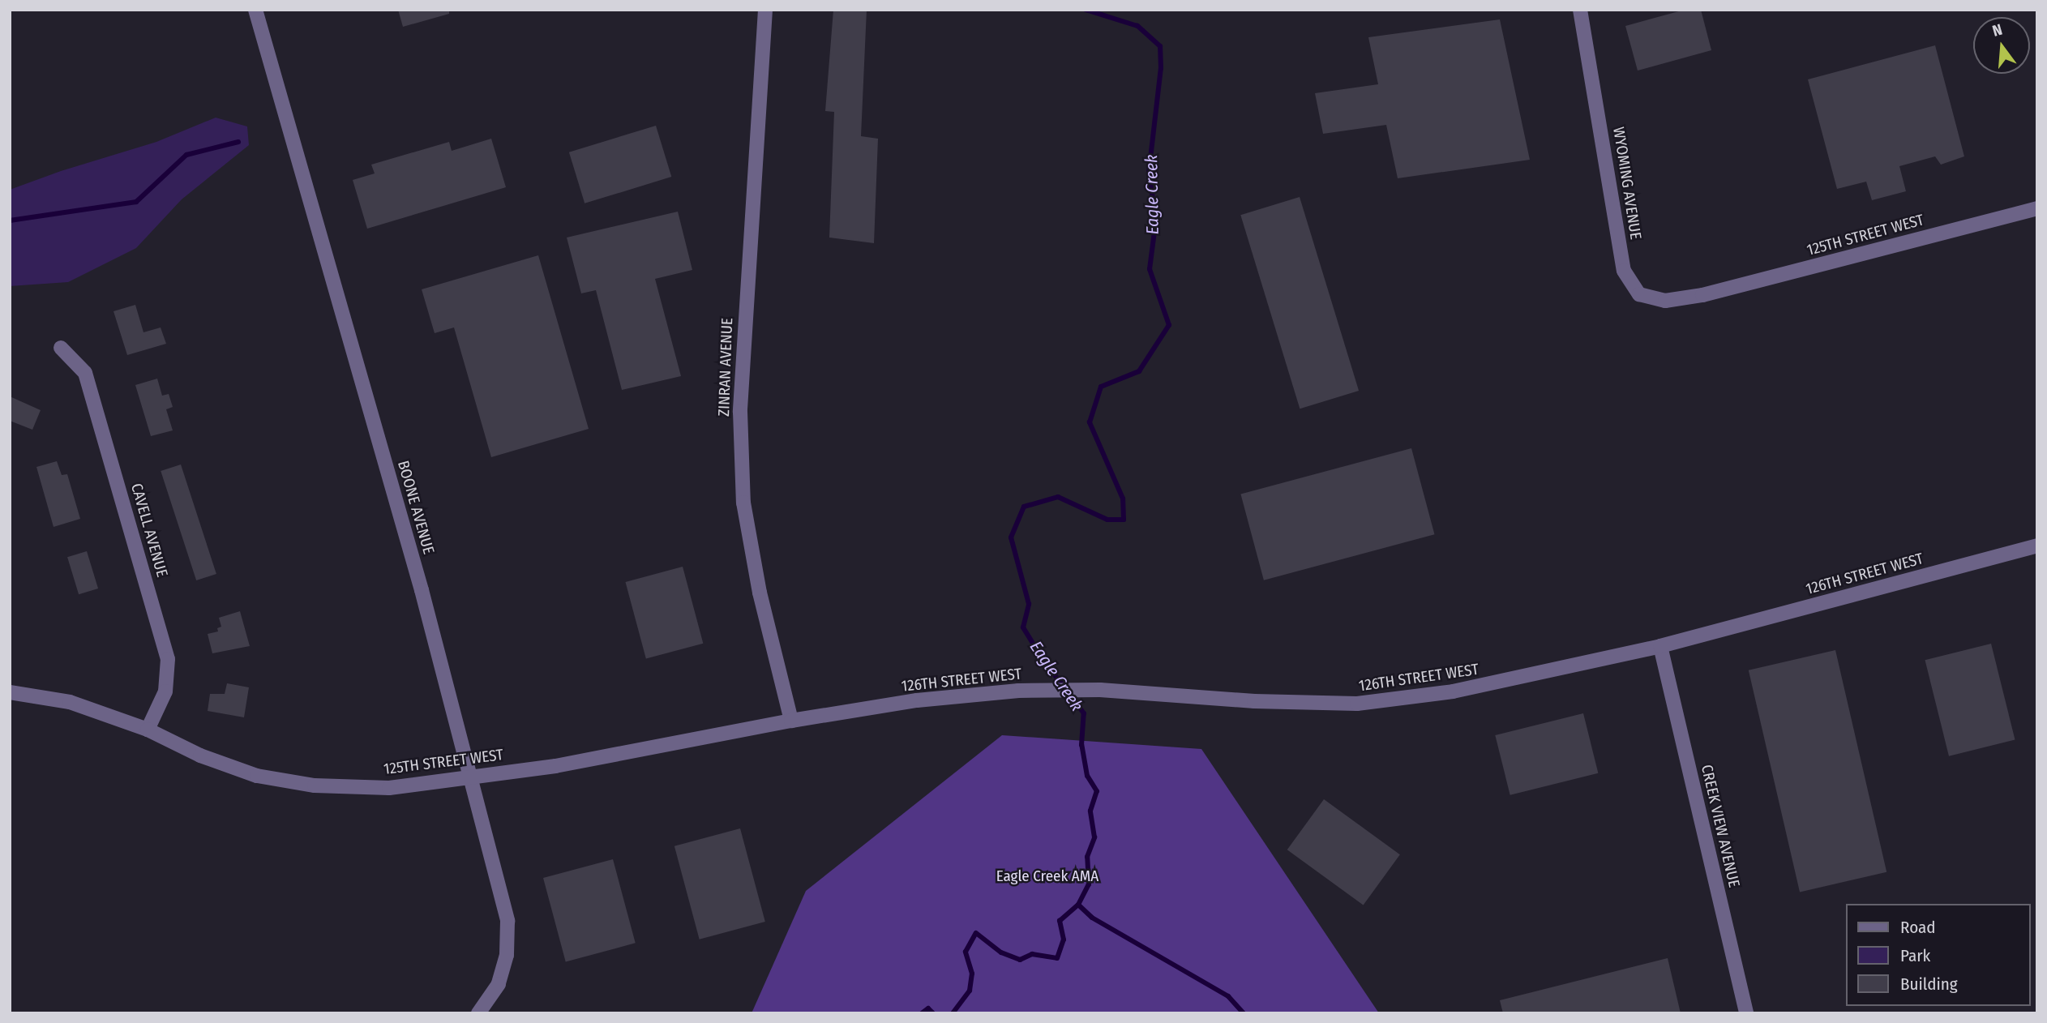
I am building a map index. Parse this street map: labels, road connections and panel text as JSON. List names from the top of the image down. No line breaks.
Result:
{"streets":{"street":["WYOMING AVENUE","125TH STREET WEST","ZINRAN AVENUE","BOONE AVENUE","CAVELL AVENUE","126TH STREET WEST","CREEK VIEW AVENUE"]},"crossings":[["WYOMING AVENUE","125TH STREET WEST"],["125TH STREET WEST","ZINRAN AVENUE"],["125TH STREET WEST","BOONE AVENUE"],["125TH STREET WEST","CAVELL AVENUE"],["125TH STREET WEST","126TH STREET WEST"],["ZINRAN AVENUE","126TH STREET WEST"],["126TH STREET WEST","CREEK VIEW AVENUE"]],"water":["Eagle Creek"],"parks":["Eagle Creek AMA"],"legend":["Road","Park","Building"],"north":"top"}
